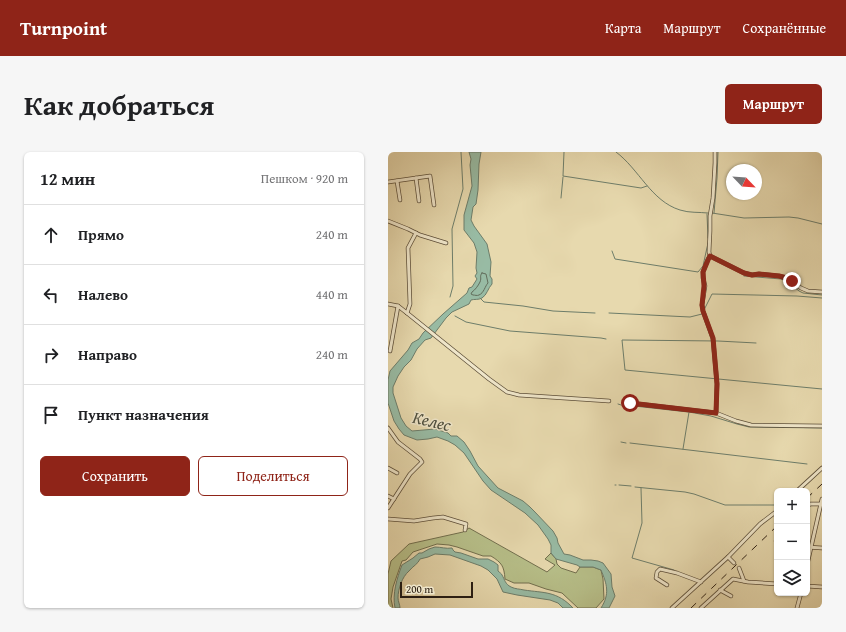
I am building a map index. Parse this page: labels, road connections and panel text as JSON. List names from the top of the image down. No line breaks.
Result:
{"water":["Келес"],"scale_bar":"200 m","north":"bottom right","page":{"header":"Turnpoint","nav":["Карта","Маршрут","Сохранённые"],"title":"Как добраться","buttons":["Маршрут",["Сохранить","Поделиться"]],"heading":["12 мин","Пешком · 920 m"],"list":[["Прямо","240 m"],["Налево","440 m"],["Направо","240 m"],"Пункт назначения"],"map_buttons":["+","−"],"scale":"200 m"}}
